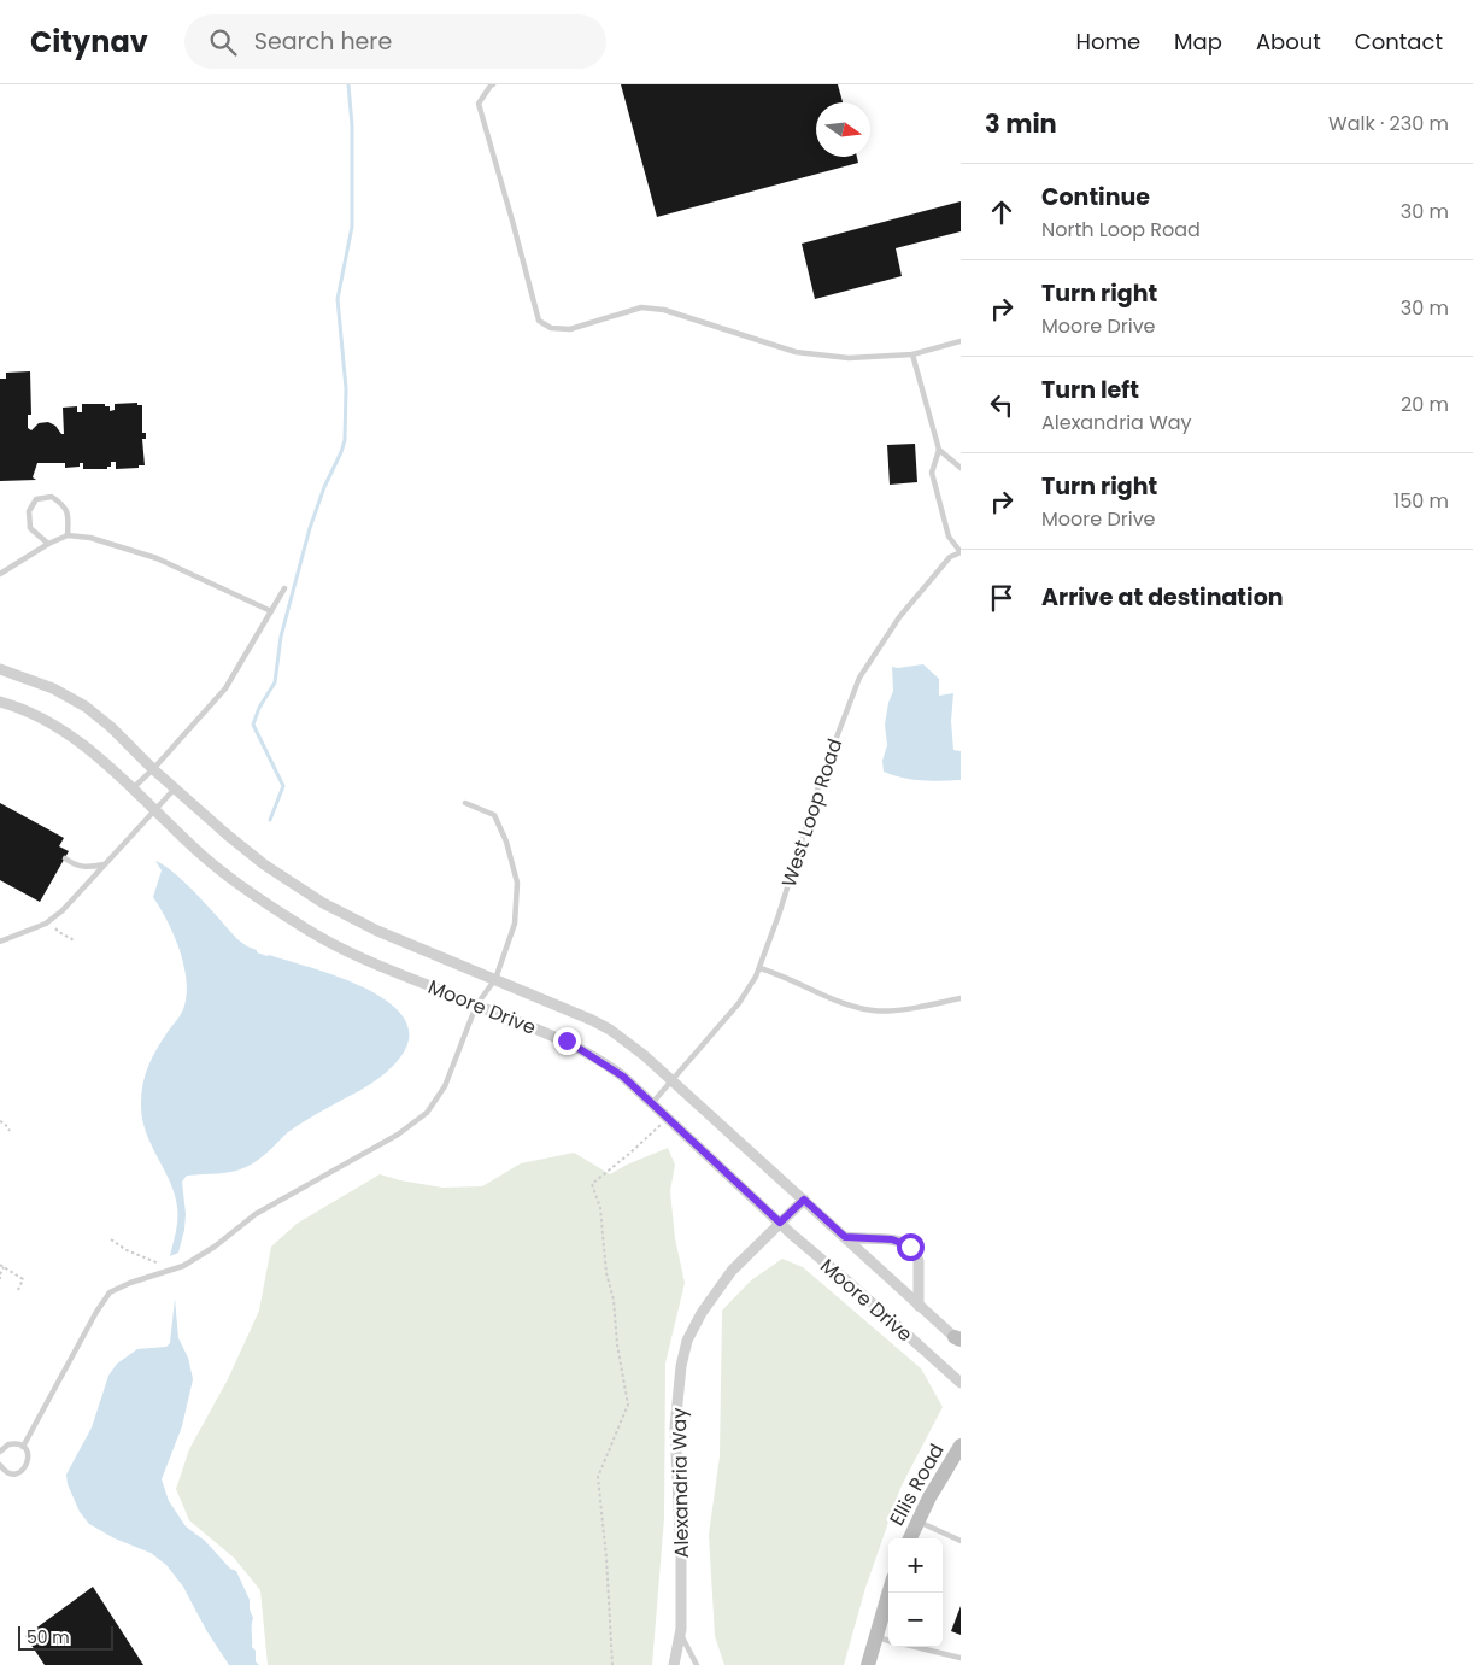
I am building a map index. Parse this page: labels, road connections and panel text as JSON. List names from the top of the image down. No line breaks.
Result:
{"streets":{"main road":["Ellis Road"],"street":["Moore Drive","Alexandria Way"],"lane":["West Loop Road"]},"crossings":[["West Loop Road","Moore Drive"],["Moore Drive","Alexandria Way"]],"scale_bar":"50 m","north":"right","page":{"header":"Citynav","search":"Search here","nav":["Home","Map","About","Contact"],"heading":["3 min","Walk · 230 m"],"list":[["Continue","North Loop Road","30 m"],["Turn right","Moore Drive","30 m"],["Turn left","Alexandria Way","20 m"],["Turn right","Moore Drive","150 m"],"Arrive at destination"],"map_buttons":["+","−"],"scale":"50 m"}}
